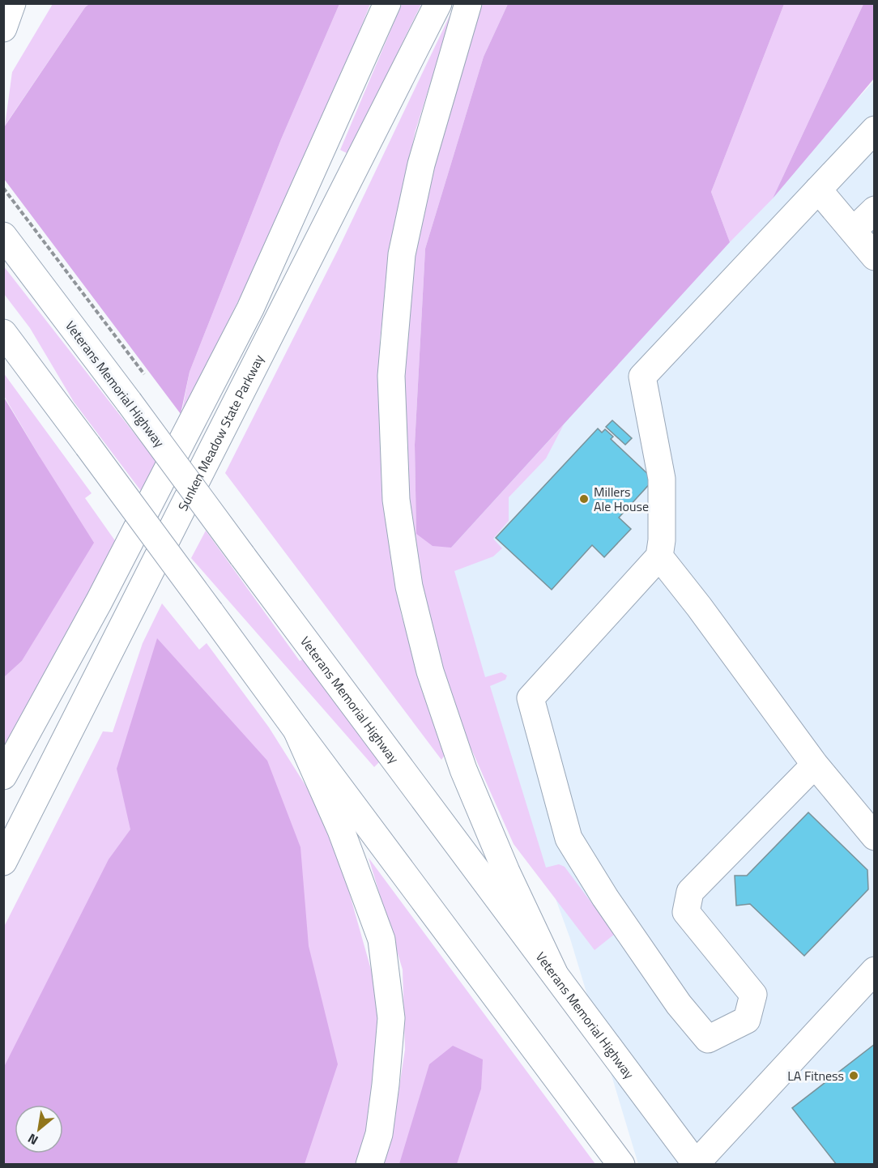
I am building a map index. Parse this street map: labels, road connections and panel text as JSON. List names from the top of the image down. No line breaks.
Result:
{"streets":{"main road":["Veterans Memorial Highway","Sunken Meadow State Parkway"]},"places":["Millers Ale House","LA Fitness"],"north":"bottom left"}
